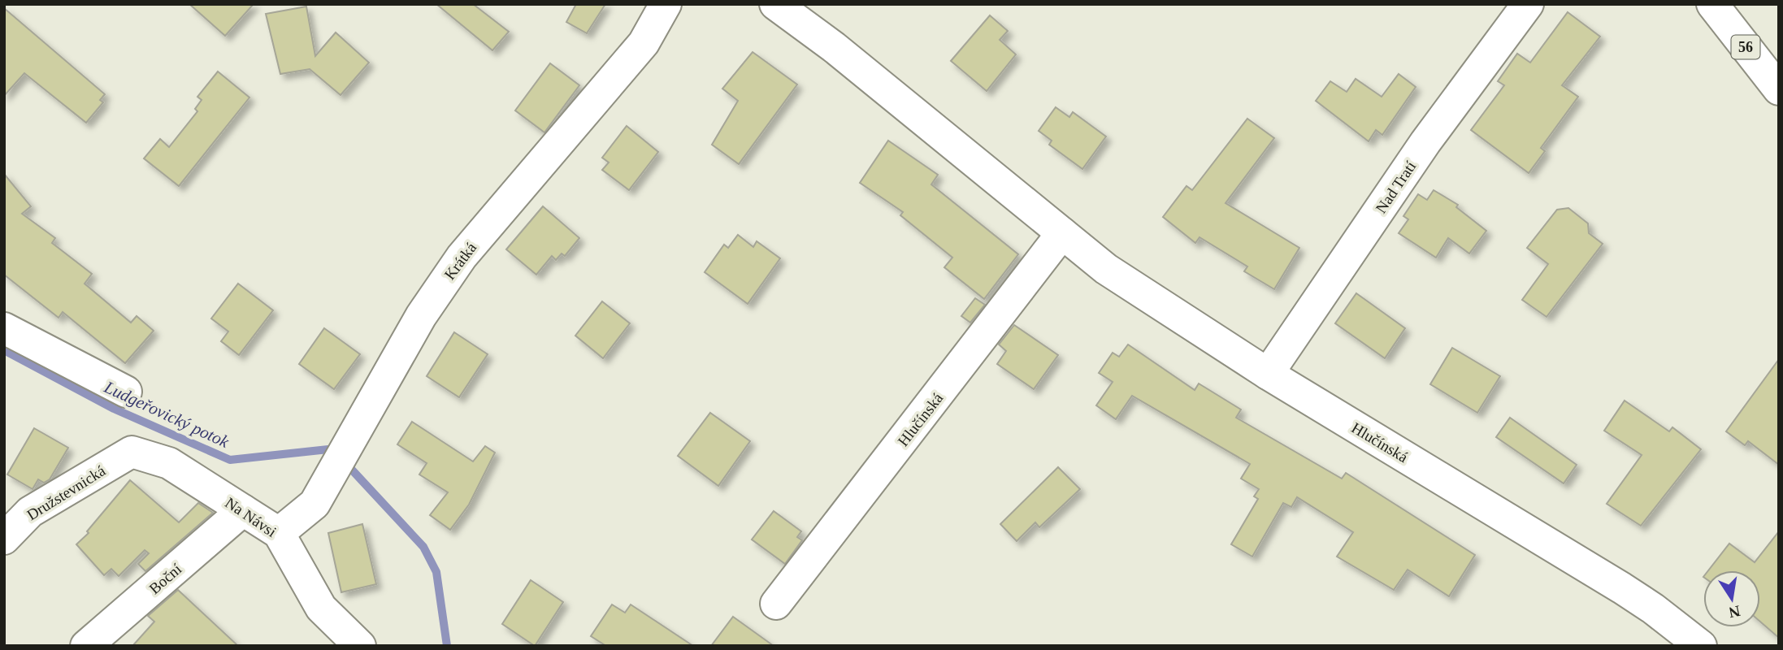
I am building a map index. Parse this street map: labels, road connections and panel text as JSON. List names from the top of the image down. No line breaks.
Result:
{"streets":{"street":["56","Nad Tratí","Krátká","Hlučínská","Družstevnická","Na Návsi","Boční"]},"crossings":[["Nad Tratí","Hlučínská"],["Krátká","Na Návsi"],["Družstevnická","Na Návsi"],["Na Návsi","Boční"]],"water":["Ludgeřovický potok"],"north":"bottom"}
